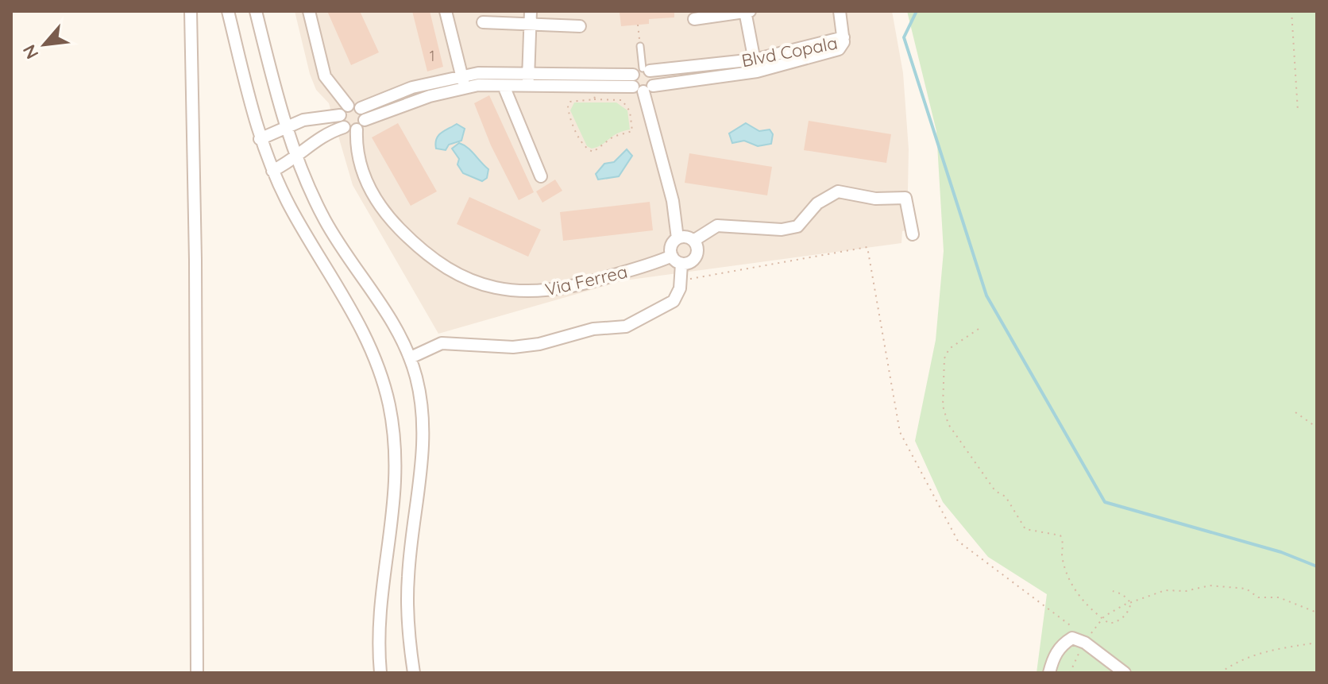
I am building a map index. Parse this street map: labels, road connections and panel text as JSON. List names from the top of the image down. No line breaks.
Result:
{"streets":{"street":["Blvd Copala","Via Ferrea"]},"crossings":[["Blvd Copala","Via Ferrea"]],"house_numbers":["1"],"north":"bottom left"}
